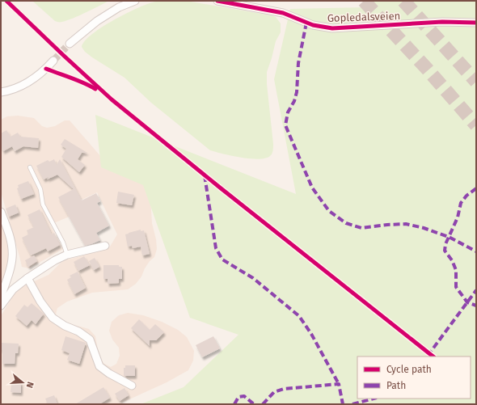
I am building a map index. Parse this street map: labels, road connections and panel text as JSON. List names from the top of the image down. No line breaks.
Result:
{"streets":{"street":["Gopledalsveien"]},"legend":["Cycle path","Path"],"north":"right"}
